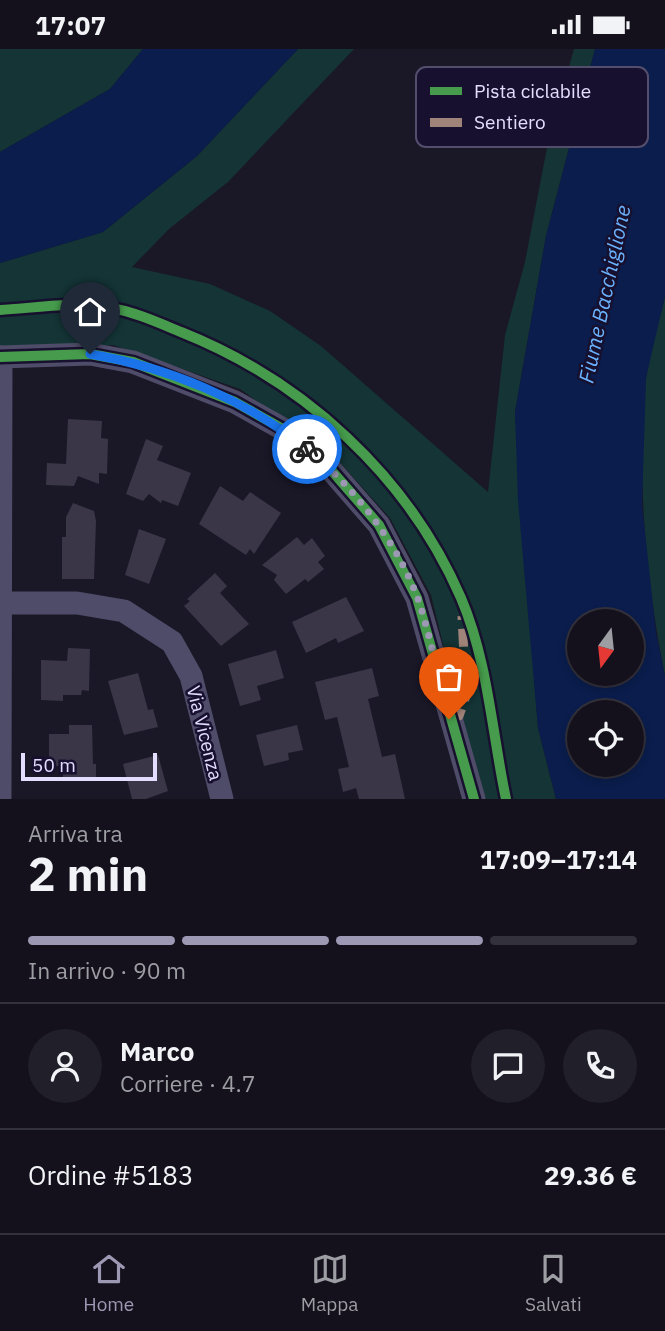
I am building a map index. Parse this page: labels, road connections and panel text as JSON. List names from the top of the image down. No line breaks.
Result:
{"streets":{"street":["Via Vicenza"]},"water":["Fiume Bacchiglione"],"legend":["Pista ciclabile","Sentiero"],"scale_bar":"50 m","north":"bottom","page":{"status":"17:07","scale":"50 m","heading":["2 min","Arriva tra","17:09–17:14"],"panel":["Marco","Corriere · 4.7","Ordine #5183","29.36 €"],"bar":"In arrivo · 90 m","tabs":["Home","Mappa","Salvati"]}}
